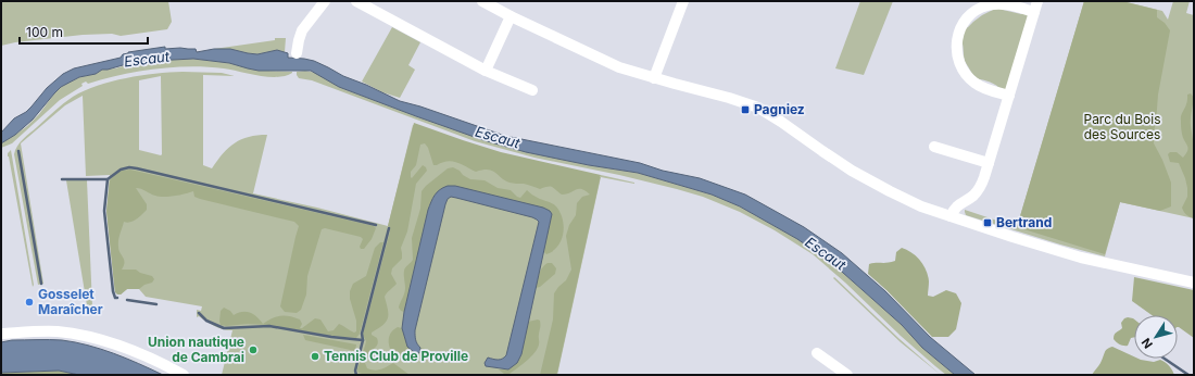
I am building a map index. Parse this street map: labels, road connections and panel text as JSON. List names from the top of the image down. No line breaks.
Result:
{"water":["Escaut"],"parks":["Parc du Bois des Sources"],"places":{"transit":["Pagniez","Bertrand"],"other":["Gosselet Maraîcher","Union nautique de Cambrai","Tennis Club de Proville"]},"scale_bar":"100 m","north":"bottom left"}
